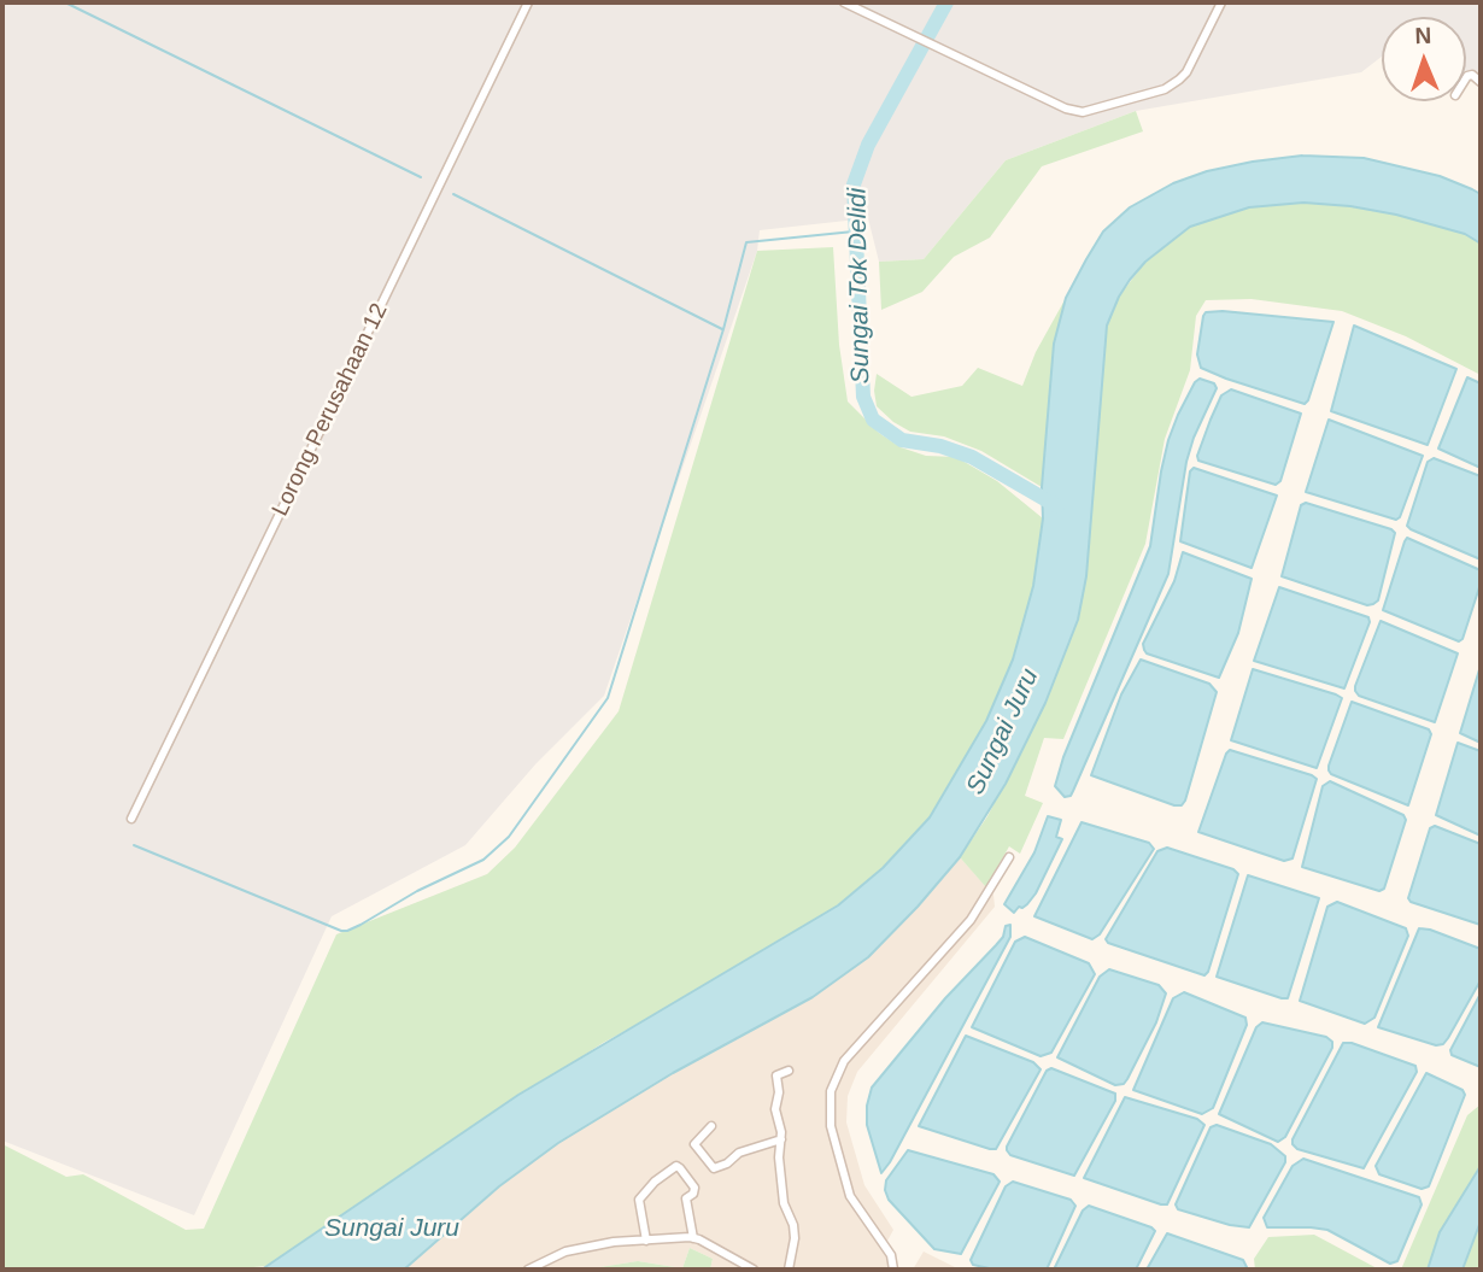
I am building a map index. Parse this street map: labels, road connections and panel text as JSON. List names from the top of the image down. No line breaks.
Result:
{"streets":{"street":["Lorong Perusahaan 12"]},"water":["Sungai Tok Delidi","Sungai Juru"],"north":"top"}
